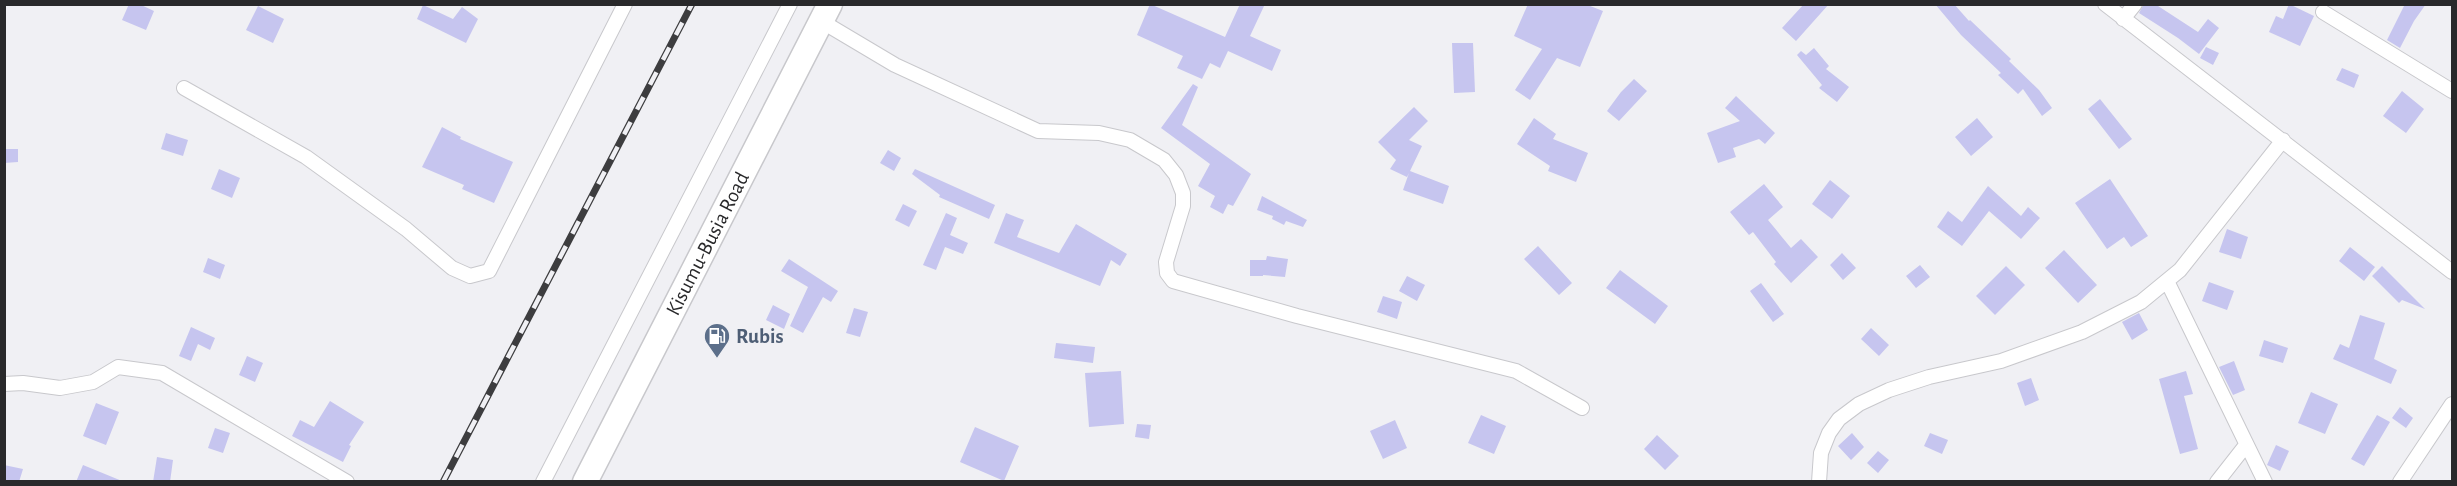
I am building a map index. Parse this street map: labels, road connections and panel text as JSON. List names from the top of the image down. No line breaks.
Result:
{"streets":{"highway":["Kisumu-Busia Road"]},"places":{"fuel station":["Rubis"]}}
